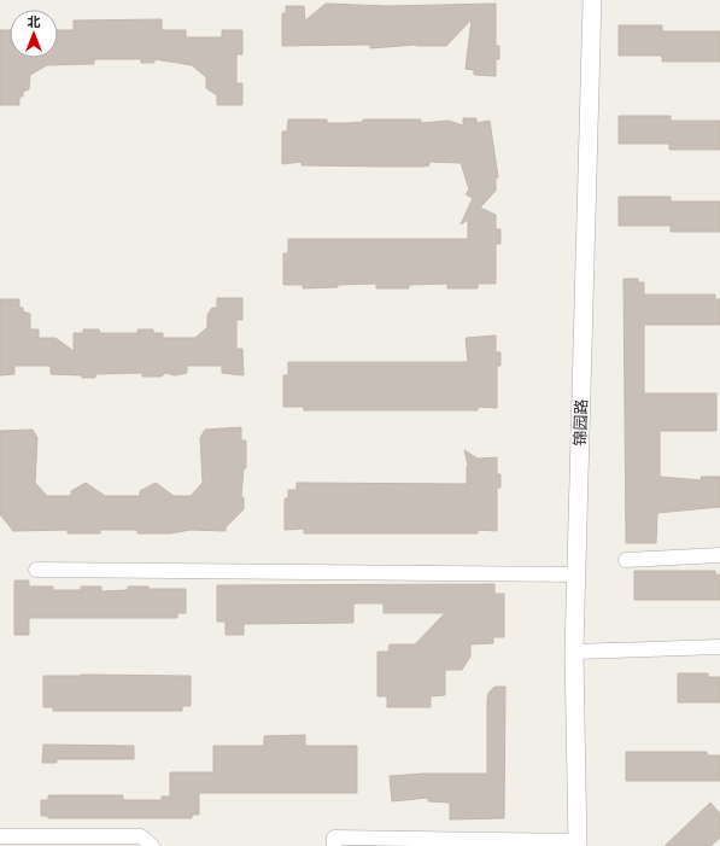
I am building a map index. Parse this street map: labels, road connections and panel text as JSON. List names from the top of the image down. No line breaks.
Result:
{"streets":{"street":["锦园路"]},"north":"top"}
